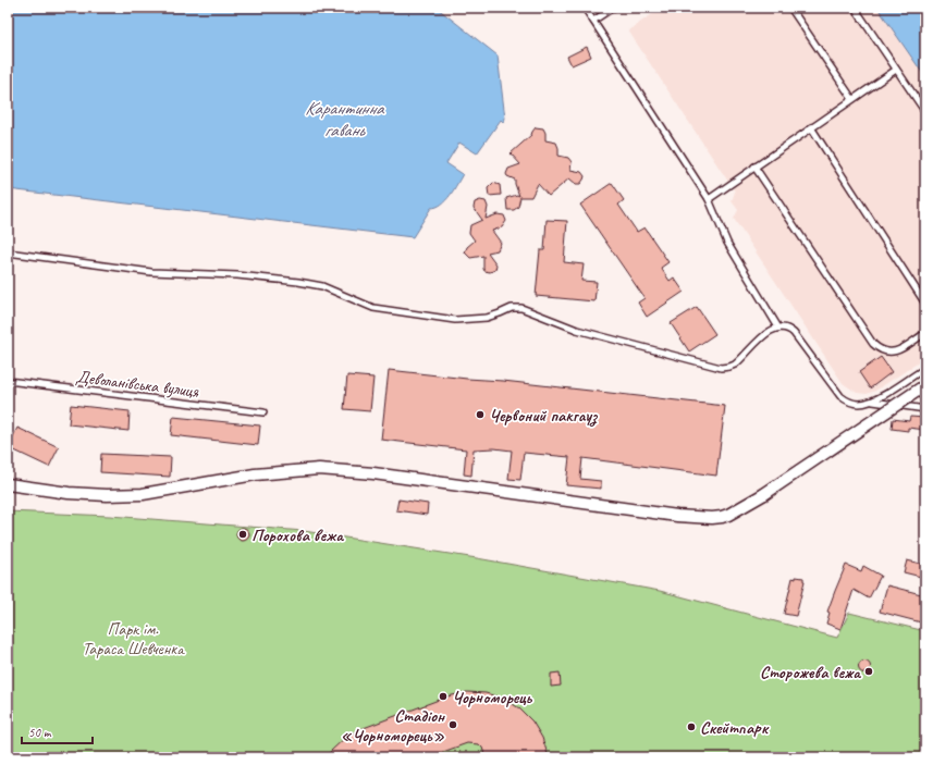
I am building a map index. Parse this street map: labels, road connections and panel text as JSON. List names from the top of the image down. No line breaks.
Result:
{"streets":{"lane":["Деволанівська вулиця"]},"water":["Карантинна гавань"],"parks":["Парк ім. Тараса Шевченка"],"places":["Червоний пакгауз","Порохова вежа","Сторожева вежа","Чорноморець","Стадіон «Чорноморець»","Скейтпарк"],"scale_bar":"50 m"}
